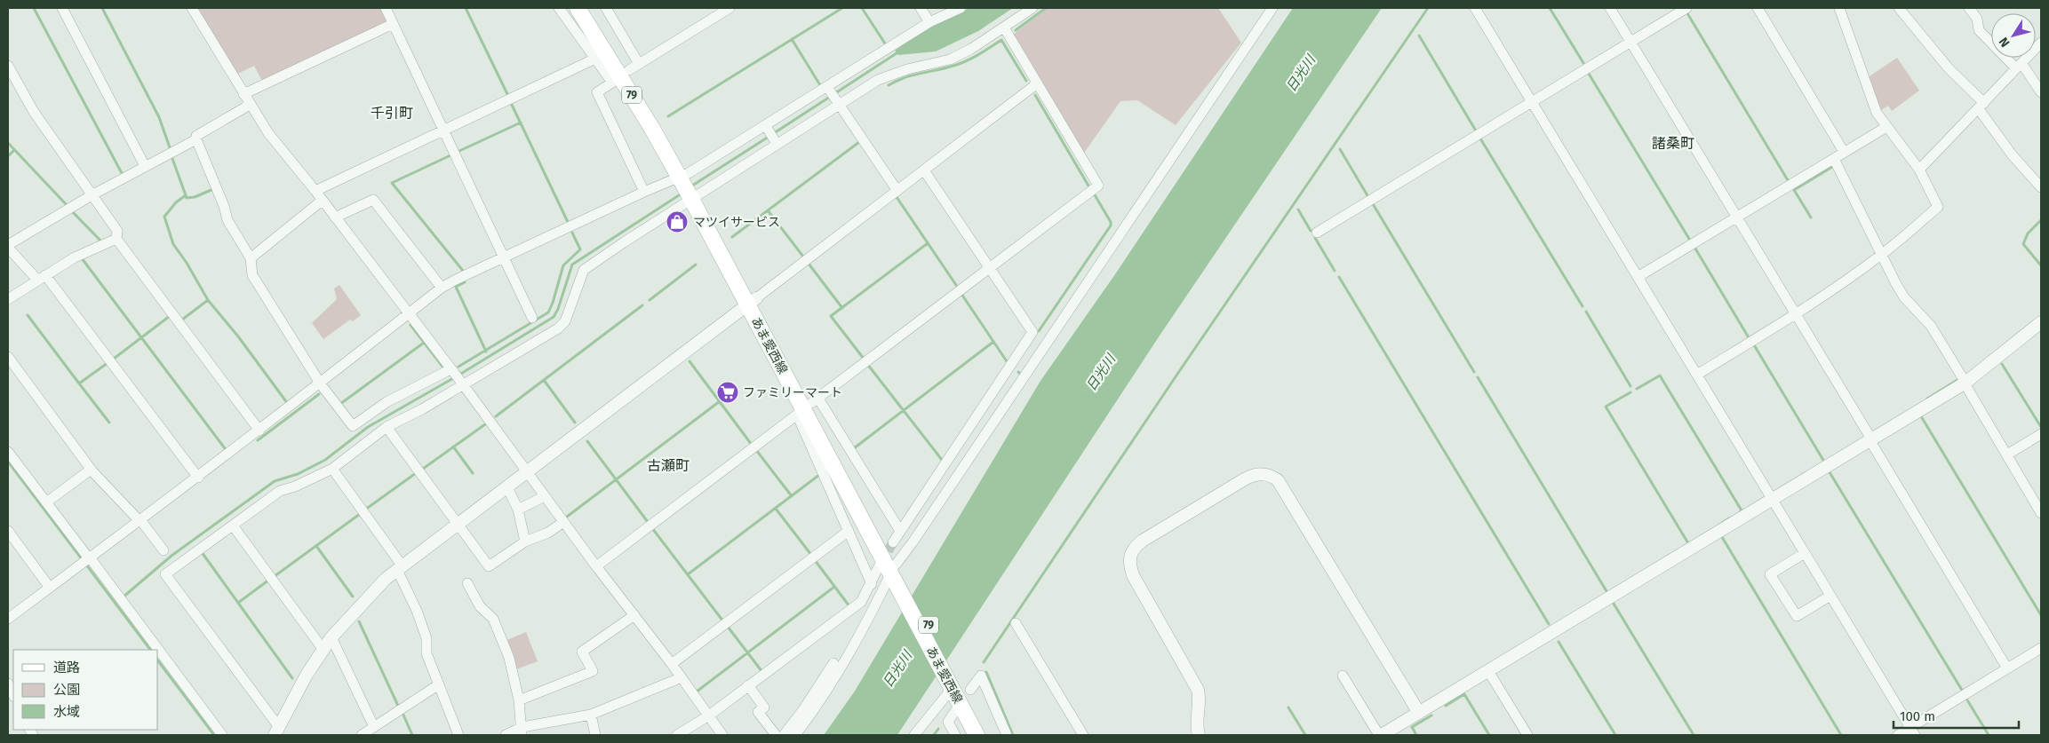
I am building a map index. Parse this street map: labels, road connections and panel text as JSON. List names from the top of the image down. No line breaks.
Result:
{"streets":{"main road":["79","あま愛西線"]},"districts":["千引町","諸桑町","古瀬町"],"water":["日光川"],"places":{"shop":["マツイサービス"],"supermarket":["ファミリーマート"]},"legend":["道路","公園","水域"],"scale_bar":"100 m","north":"bottom left"}
